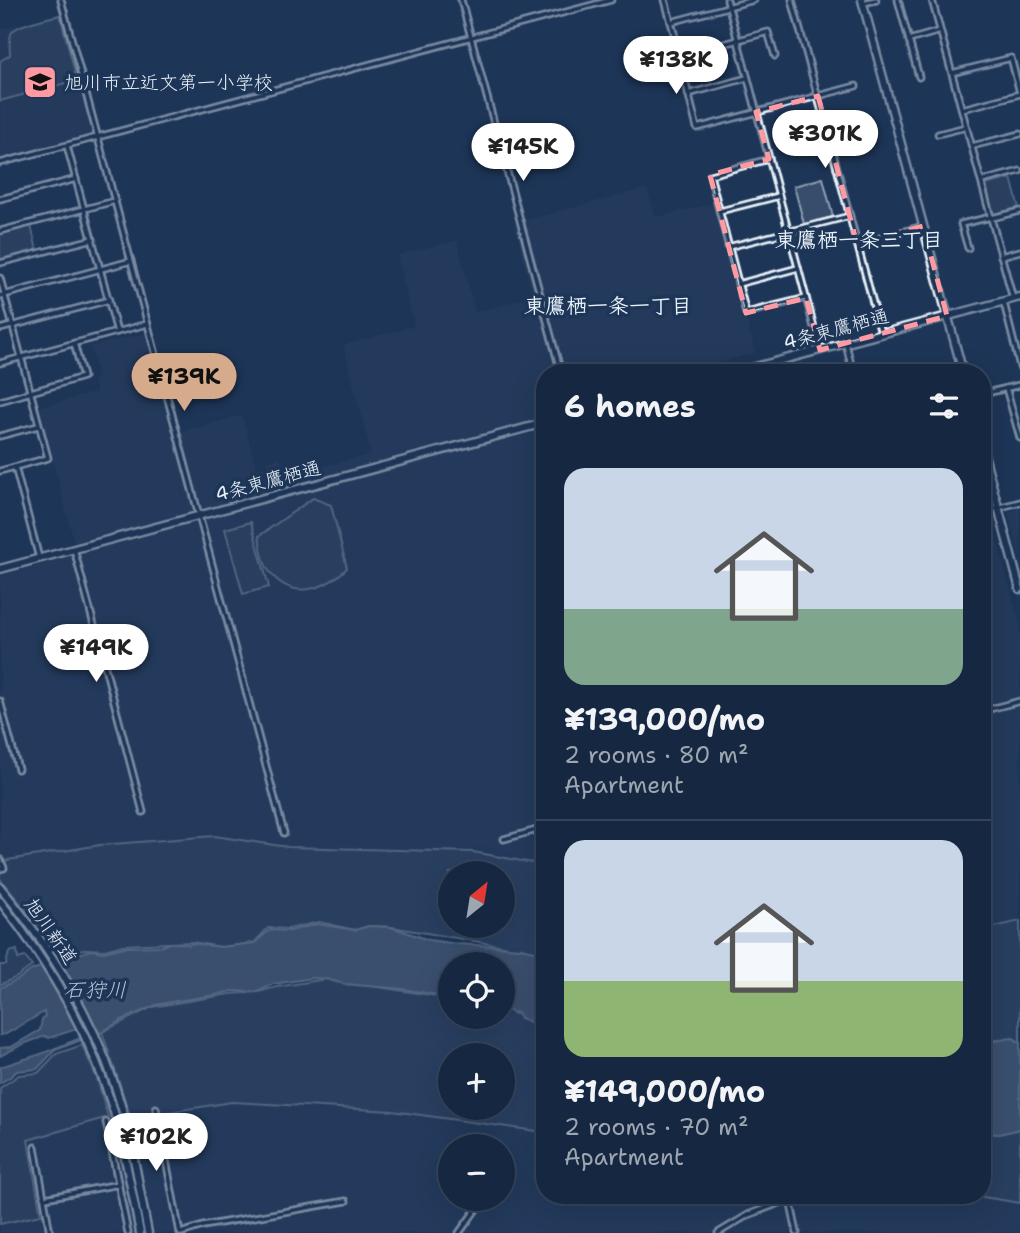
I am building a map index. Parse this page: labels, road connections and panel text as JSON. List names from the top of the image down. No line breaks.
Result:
{"streets":{"main road":["4条東鷹栖通","旭川新道"]},"districts":["東鷹栖一条三丁目","東鷹栖一条一丁目"],"water":["石狩川"],"places":{"school or university":["旭川市立近文第一小学校"]},"north":"top right","page":{"price":["¥138K","¥301K","¥145K","¥139K","¥149K","¥102K"],"heading":"6 homes","list":[{"name":"¥139,000/mo","note":"2 rooms · 80 m² · Apartment"},{"name":"¥149,000/mo","note":"2 rooms · 70 m² · Apartment"}],"map_buttons":["+","−"]}}
